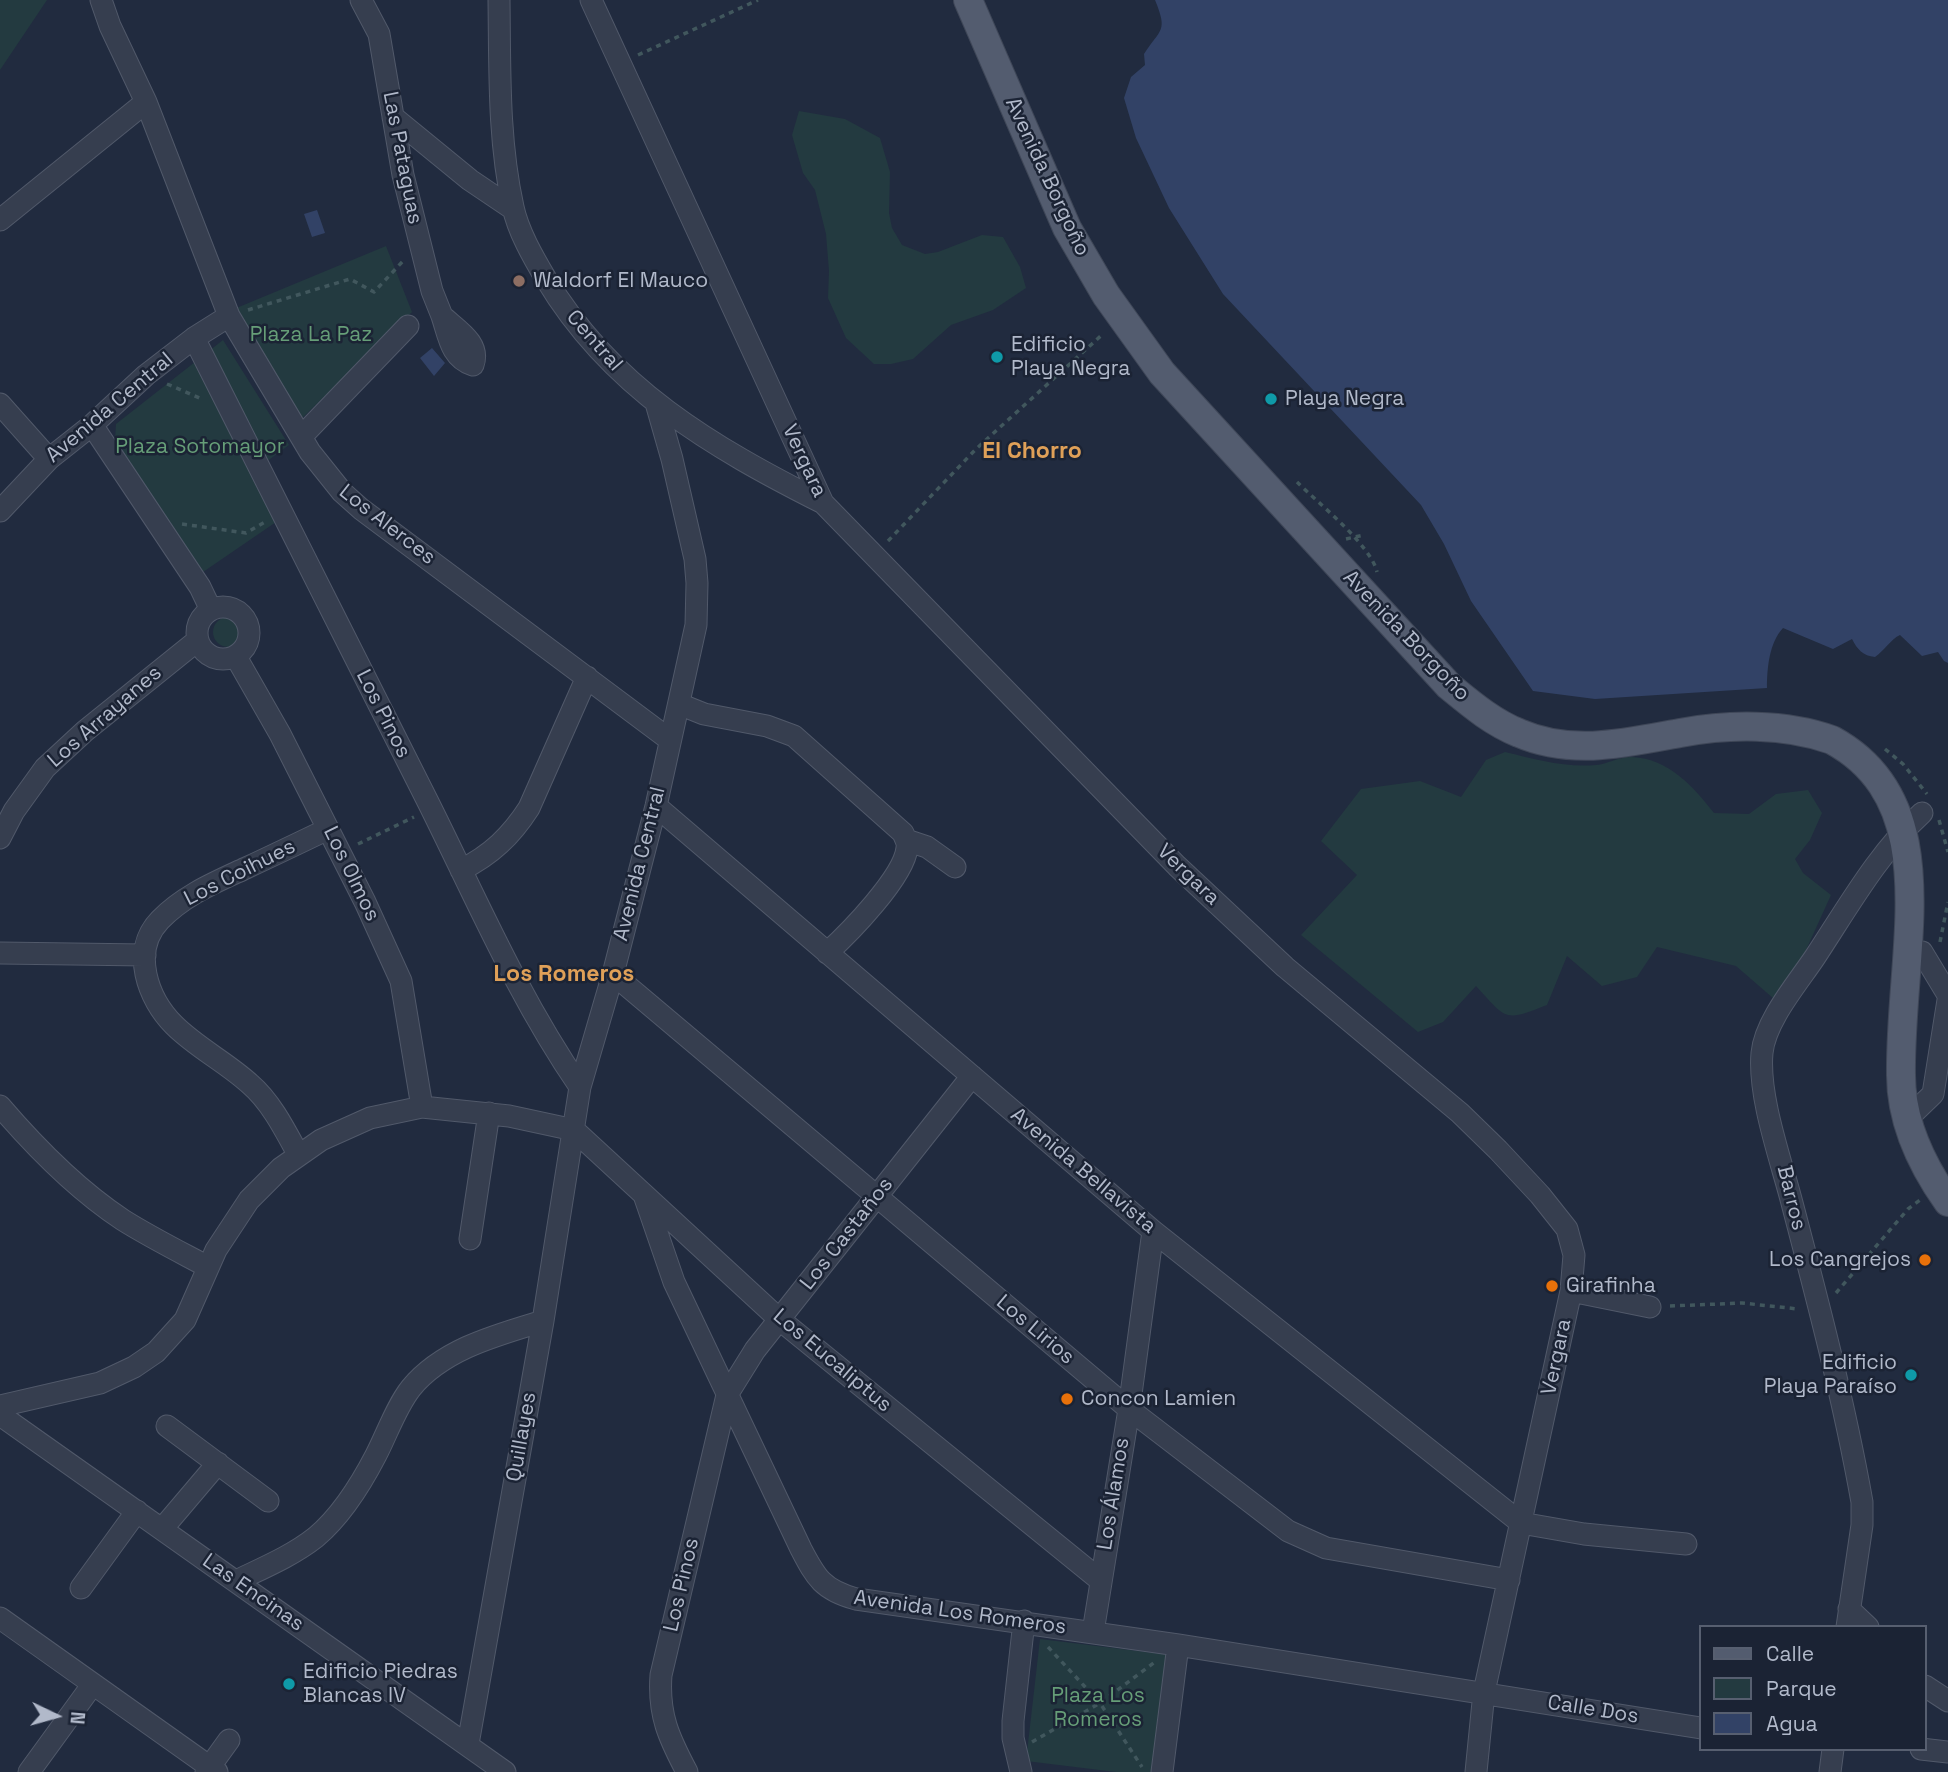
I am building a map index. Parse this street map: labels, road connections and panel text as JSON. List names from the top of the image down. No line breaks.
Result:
{"streets":{"main road":["Avenida Borgoño"],"street":["Las Pataguas","Central","Avenida Central","Vergara","Los Alerces","Los Pinos","Los Arrayanes","Los Coihues","Los Olmos","Avenida Bellavista","Barros","Los Castaños","Los Lirios","Los Eucaliptus","Quillayes","Los Álamos","Las Encinas","Avenida Los Romeros","Calle Dos"]},"crossings":[["Avenida Borgoño","Barros"],["Central","Avenida Central"],["Central","Vergara"],["Avenida Central","Los Alerces"],["Avenida Central","Los Pinos"],["Avenida Central","Avenida Bellavista"],["Avenida Central","Los Lirios"],["Avenida Central","Los Eucaliptus"],["Avenida Central","Quillayes"],["Vergara","Avenida Bellavista"],["Vergara","Los Lirios"],["Vergara","Avenida Los Romeros"],["Vergara","Calle Dos"],["Los Pinos","Los Castaños"],["Los Pinos","Avenida Los Romeros"],["Los Arrayanes","Los Olmos"],["Los Coihues","Los Olmos"],["Avenida Bellavista","Los Castaños"],["Avenida Bellavista","Los Álamos"],["Los Castaños","Los Lirios"],["Los Castaños","Los Eucaliptus"],["Los Castaños","Avenida Los Romeros"],["Los Lirios","Los Álamos"],["Los Eucaliptus","Quillayes"],["Los Eucaliptus","Los Álamos"],["Los Eucaliptus","Avenida Los Romeros"],["Quillayes","Las Encinas"],["Los Álamos","Avenida Los Romeros"],["Avenida Los Romeros","Calle Dos"]],"districts":["El Chorro","Los Romeros"],"parks":["Plaza La Paz","Plaza Sotomayor","Plaza Los Romeros"],"places":["Waldorf El Mauco","Edificio Playa Negra","Playa Negra","Los Cangrejos","Girafinha","Edificio Playa Paraíso","Concon Lamien","Edificio Piedras Blancas IV"],"legend":["Calle","Parque","Agua"],"north":"right"}
